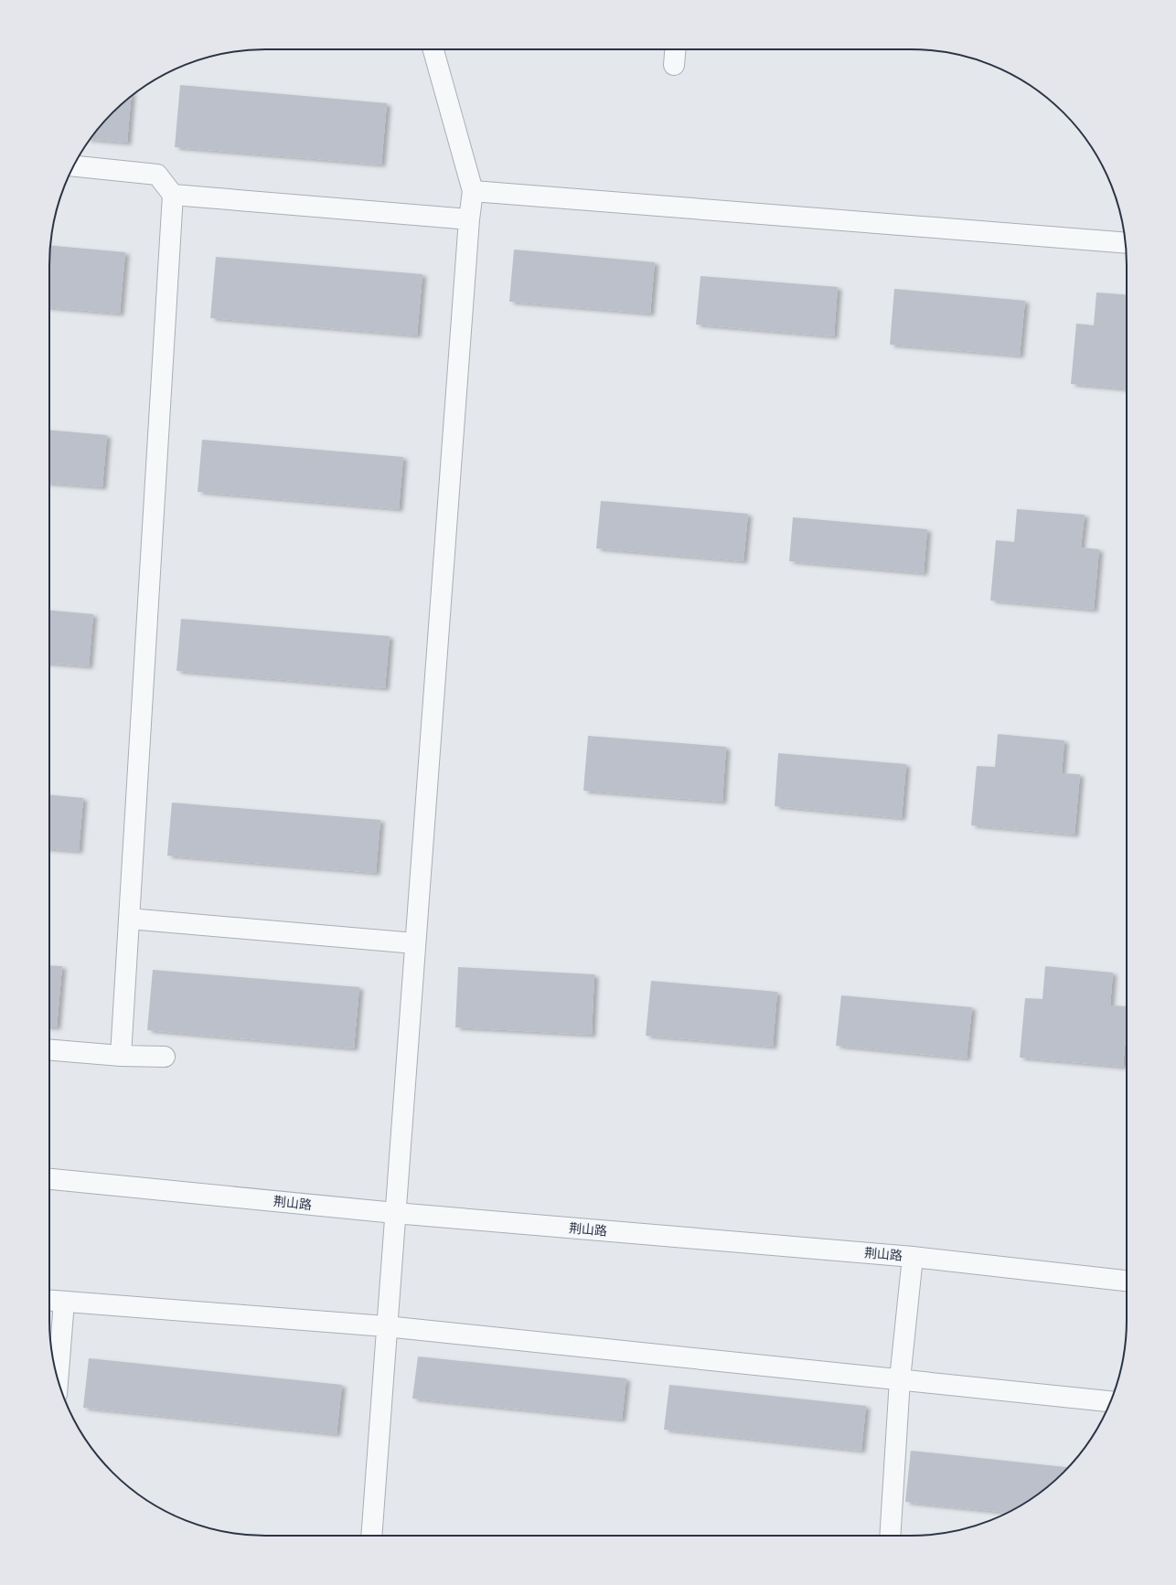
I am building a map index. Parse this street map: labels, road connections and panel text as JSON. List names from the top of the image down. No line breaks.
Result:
{"streets":{"street":["荆山路"]}}
